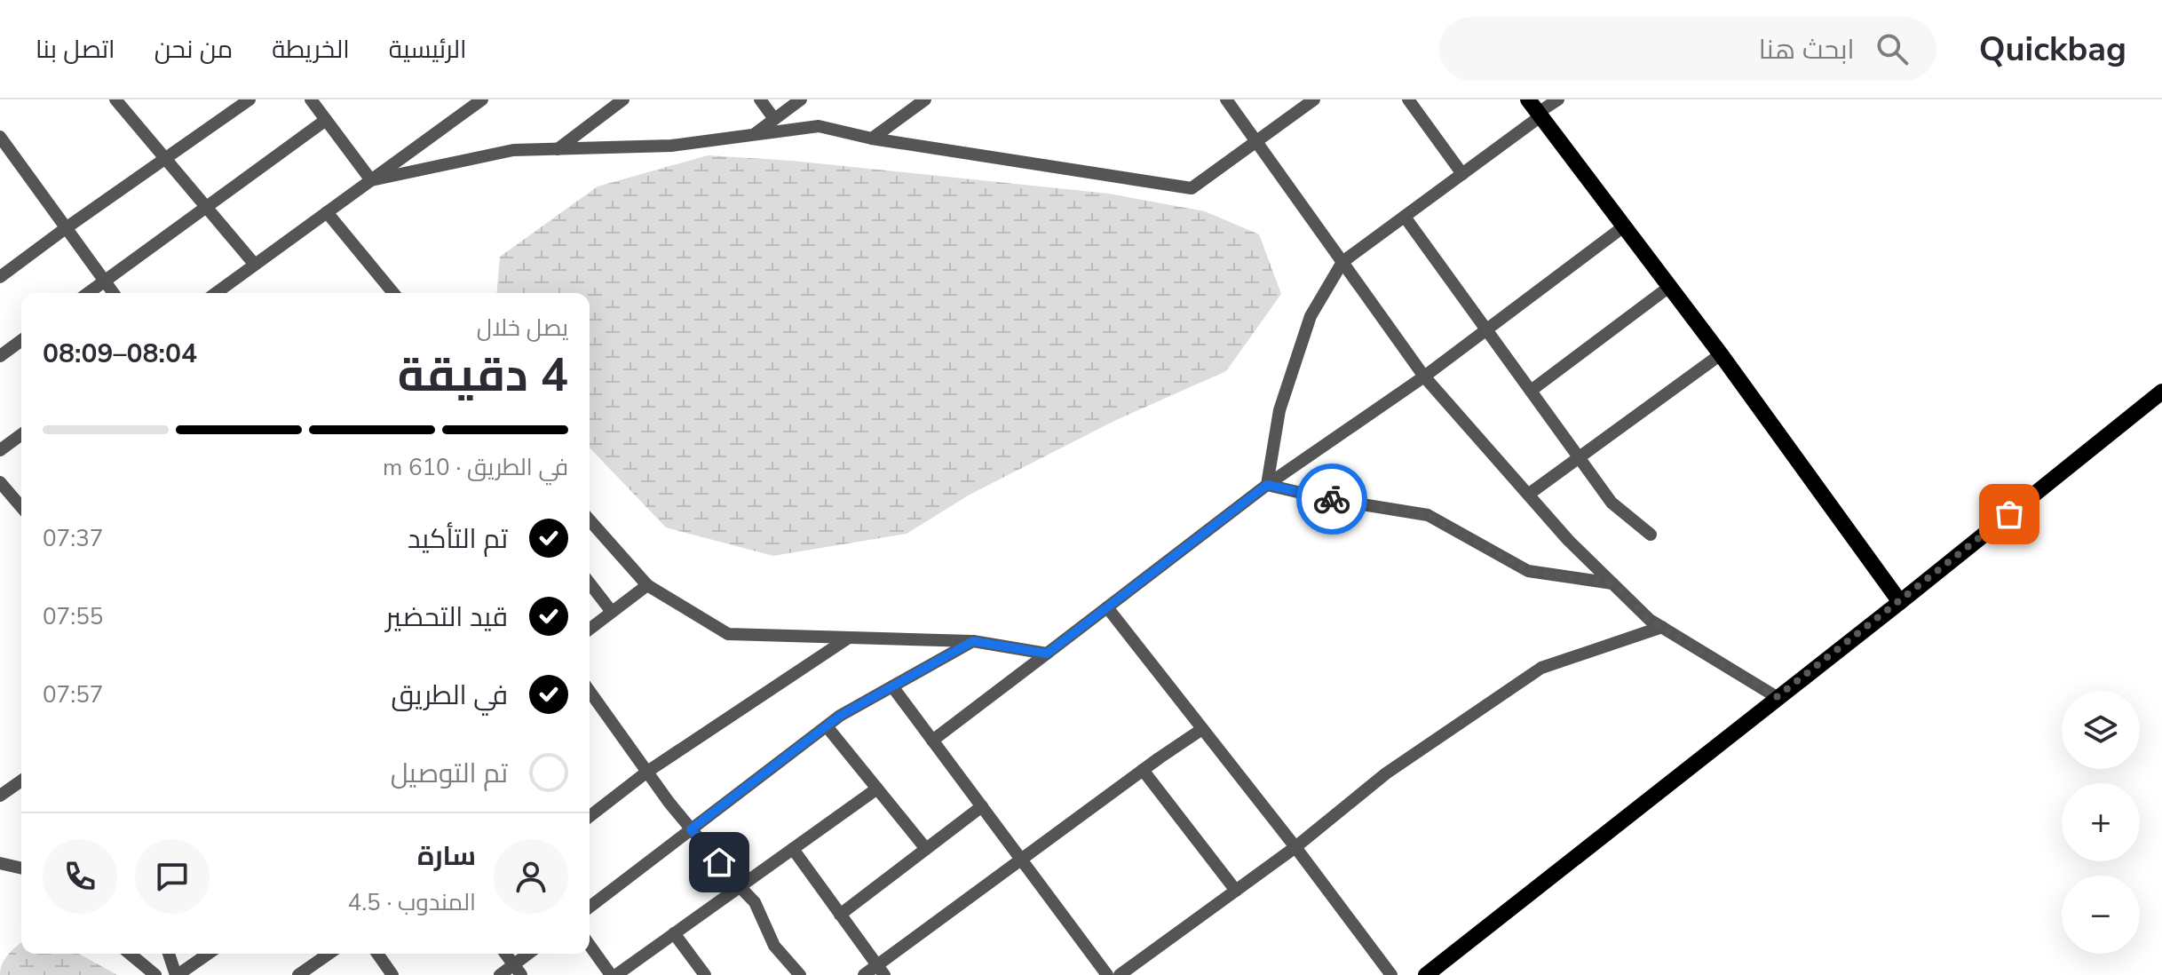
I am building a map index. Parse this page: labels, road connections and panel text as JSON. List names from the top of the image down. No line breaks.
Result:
{"page":{"header":"Quickbag","search":"ابحث هنا","nav":["الرئيسية","الخريطة","من نحن","اتصل بنا"],"heading":["4 دقيقة","يصل خلال","08:04–08:09"],"panel":["سارة","المندوب · 4.5"],"bar":"في الطريق · 610 m","list":[["تم التأكيد","07:37"],["قيد التحضير","07:55"],["في الطريق","07:57"],"تم التوصيل"],"map_buttons":["+","−"]}}
